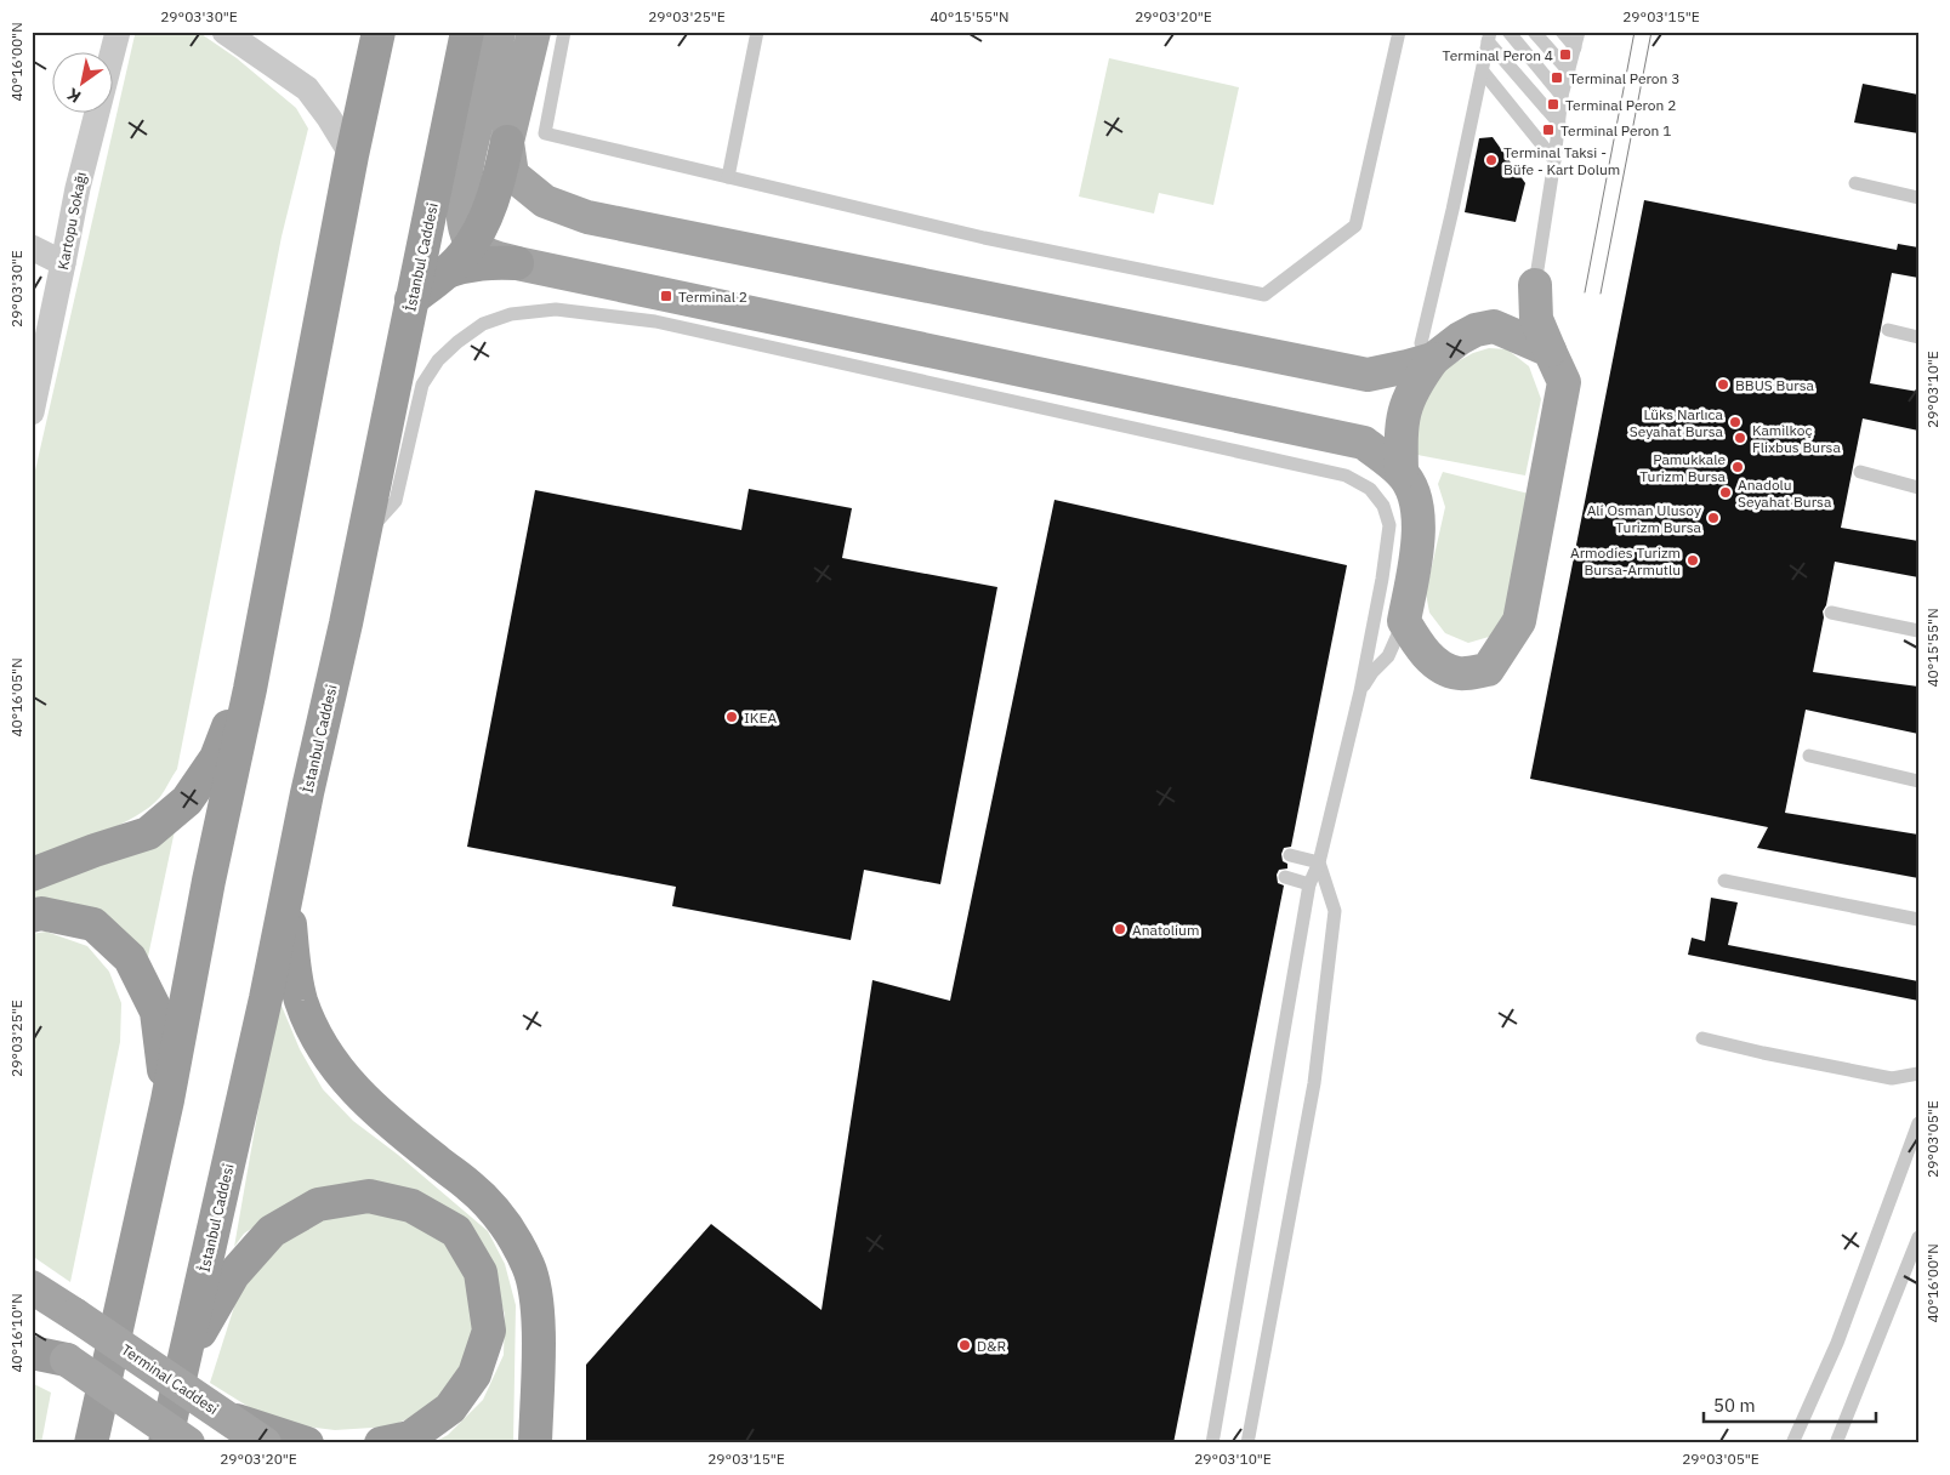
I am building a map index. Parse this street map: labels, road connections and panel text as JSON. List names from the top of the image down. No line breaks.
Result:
{"streets":{"highway":["İstanbul Caddesi"],"main road":["Terminal Caddesi"],"street":["Kartopu Sokağı"]},"places":{"transit":["Terminal Peron 4","Terminal Peron 3","Terminal Peron 2","Terminal Peron 1","Terminal 2"],"other":["Terminal Taksi - Büfe - Kart Dolum","BBUS Bursa","Lüks Narlıca Seyahat Bursa","Kamilkoç Flixbus Bursa","Pamukkale Turizm Bursa","Anadolu Seyahat Bursa","Ali Osman Ulusoy Turizm Bursa","Armodies Turizm Bursa-Armutlu","IKEA","Anatolium","D&R"]},"scale_bar":"50 m","north":"bottom left","coordinates":["29°03'30\"E","29°03'25\"E","40°15'55\"N","29°03'20\"E","29°03'15\"E","40°16'00\"N","29°03'10\"E","40°16'05\"N","29°03'05\"E","40°16'10\"N"]}
